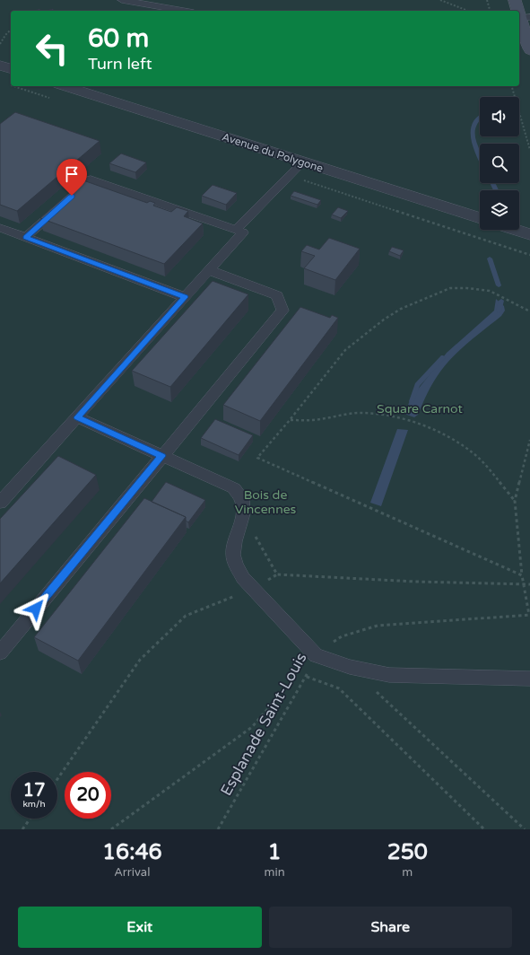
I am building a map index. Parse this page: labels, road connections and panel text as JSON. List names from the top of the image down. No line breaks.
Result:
{"streets":{"street":["Avenue du Polygone"],"path":["Esplanade Saint-Louis"]},"parks":["Square Carnot","Bois de Vincennes"],"page":{"turn":["60 m","Turn left"],"speed":"17 km/h","limit":"20","eta":["16:46","Arrival","1","min","250","m"],"buttons":["Exit","Share"]}}
